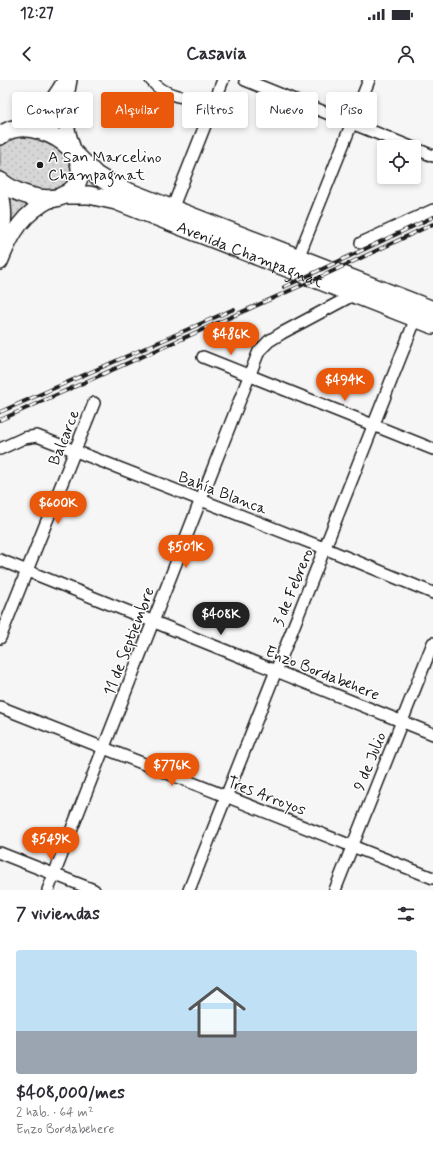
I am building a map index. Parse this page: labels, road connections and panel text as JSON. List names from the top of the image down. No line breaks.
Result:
{"streets":{"highway":["Avenida Champagnat"],"street":["Balcarce","Bahía Blanca","3 de Febrero","11 de Septiembre","Enzo Bordabehere","9 de Julio","Tres Arroyos"]},"crossings":[["Avenida Champagnat","3 de Febrero"],["Avenida Champagnat","11 de Septiembre"],["Balcarce","Bahía Blanca"],["Balcarce","Enzo Bordabehere"],["Bahía Blanca","3 de Febrero"],["Bahía Blanca","11 de Septiembre"],["3 de Febrero","Enzo Bordabehere"],["3 de Febrero","Tres Arroyos"],["11 de Septiembre","Enzo Bordabehere"],["11 de Septiembre","Tres Arroyos"],["Enzo Bordabehere","9 de Julio"],["9 de Julio","Tres Arroyos"]],"places":["A San Marcelino Champagnat"],"page":{"status":"12:27","header":"Casavia","chip":["Comprar","Alquilar","Filtros","Nuevo","Piso"],"price":["$486K","$494K","$600K","$501K","$408K","$776K","$549K"],"heading":"7 viviendas","list":[{"name":"$408,000/mes","note":"2 hab. · 64 m² · Enzo Bordabehere"}]}}
